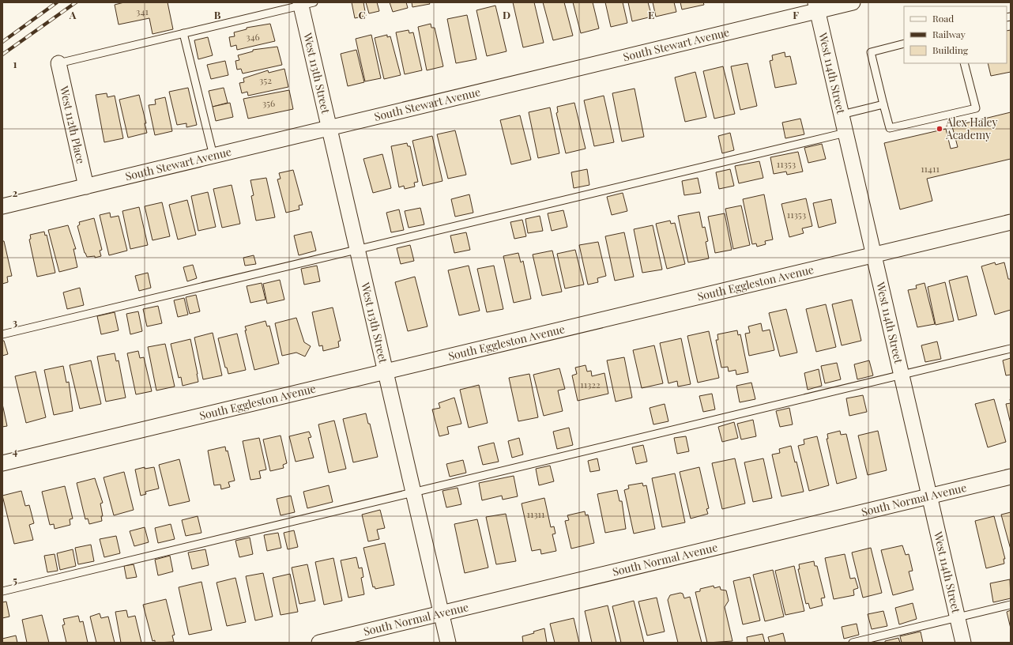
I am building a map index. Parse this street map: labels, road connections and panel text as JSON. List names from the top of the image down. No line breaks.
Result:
{"streets":{"street":["South Stewart Avenue","West 113th Street","West 114th Street","West 112th Place","South Eggleston Avenue","South Normal Avenue"]},"crossings":[["South Stewart Avenue","West 113th Street"],["South Stewart Avenue","West 114th Street"],["South Stewart Avenue","West 112th Place"],["West 113th Street","South Eggleston Avenue"],["West 113th Street","South Normal Avenue"],["West 114th Street","South Eggleston Avenue"],["West 114th Street","South Normal Avenue"]],"places":["Alex Haley Academy"],"house_numbers":["341","346","352","356","11353","11411","11353","11322","11311"],"legend":["Road","Railway","Building"],"grid":{"columns":["A","B","C","D","E","F"],"rows":["1","2","3","4","5"]}}
